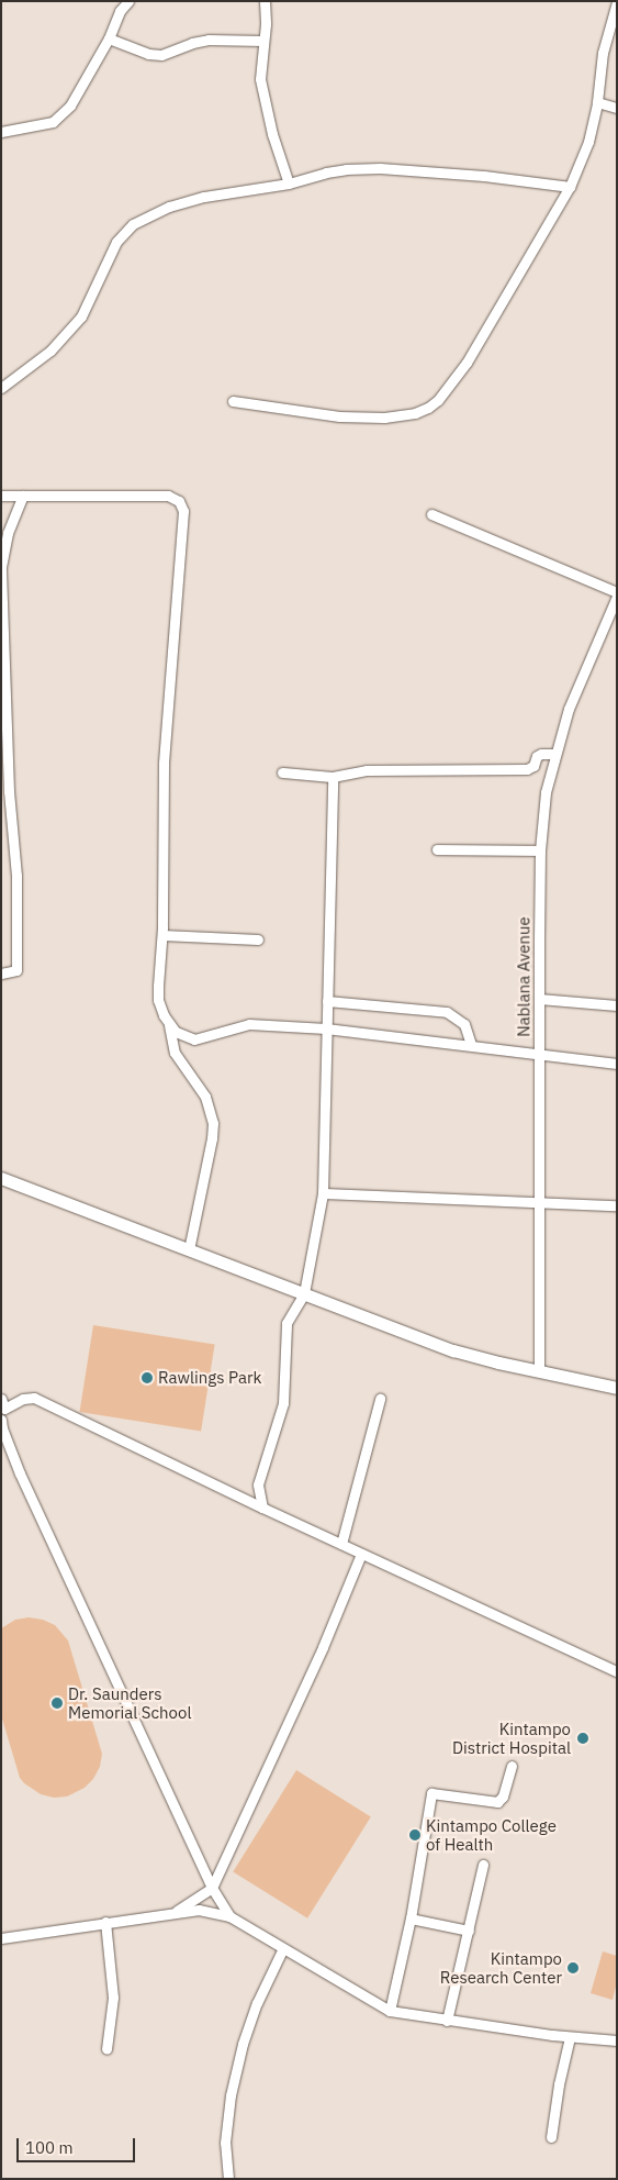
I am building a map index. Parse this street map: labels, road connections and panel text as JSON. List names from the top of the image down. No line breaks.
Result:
{"streets":{"street":["Nablana Avenue"]},"places":["Rawlings Park","Dr. Saunders Memorial School","Kintampo District Hospital","Kintampo College of Health","Kintampo Research Center"],"scale_bar":"100 m"}
